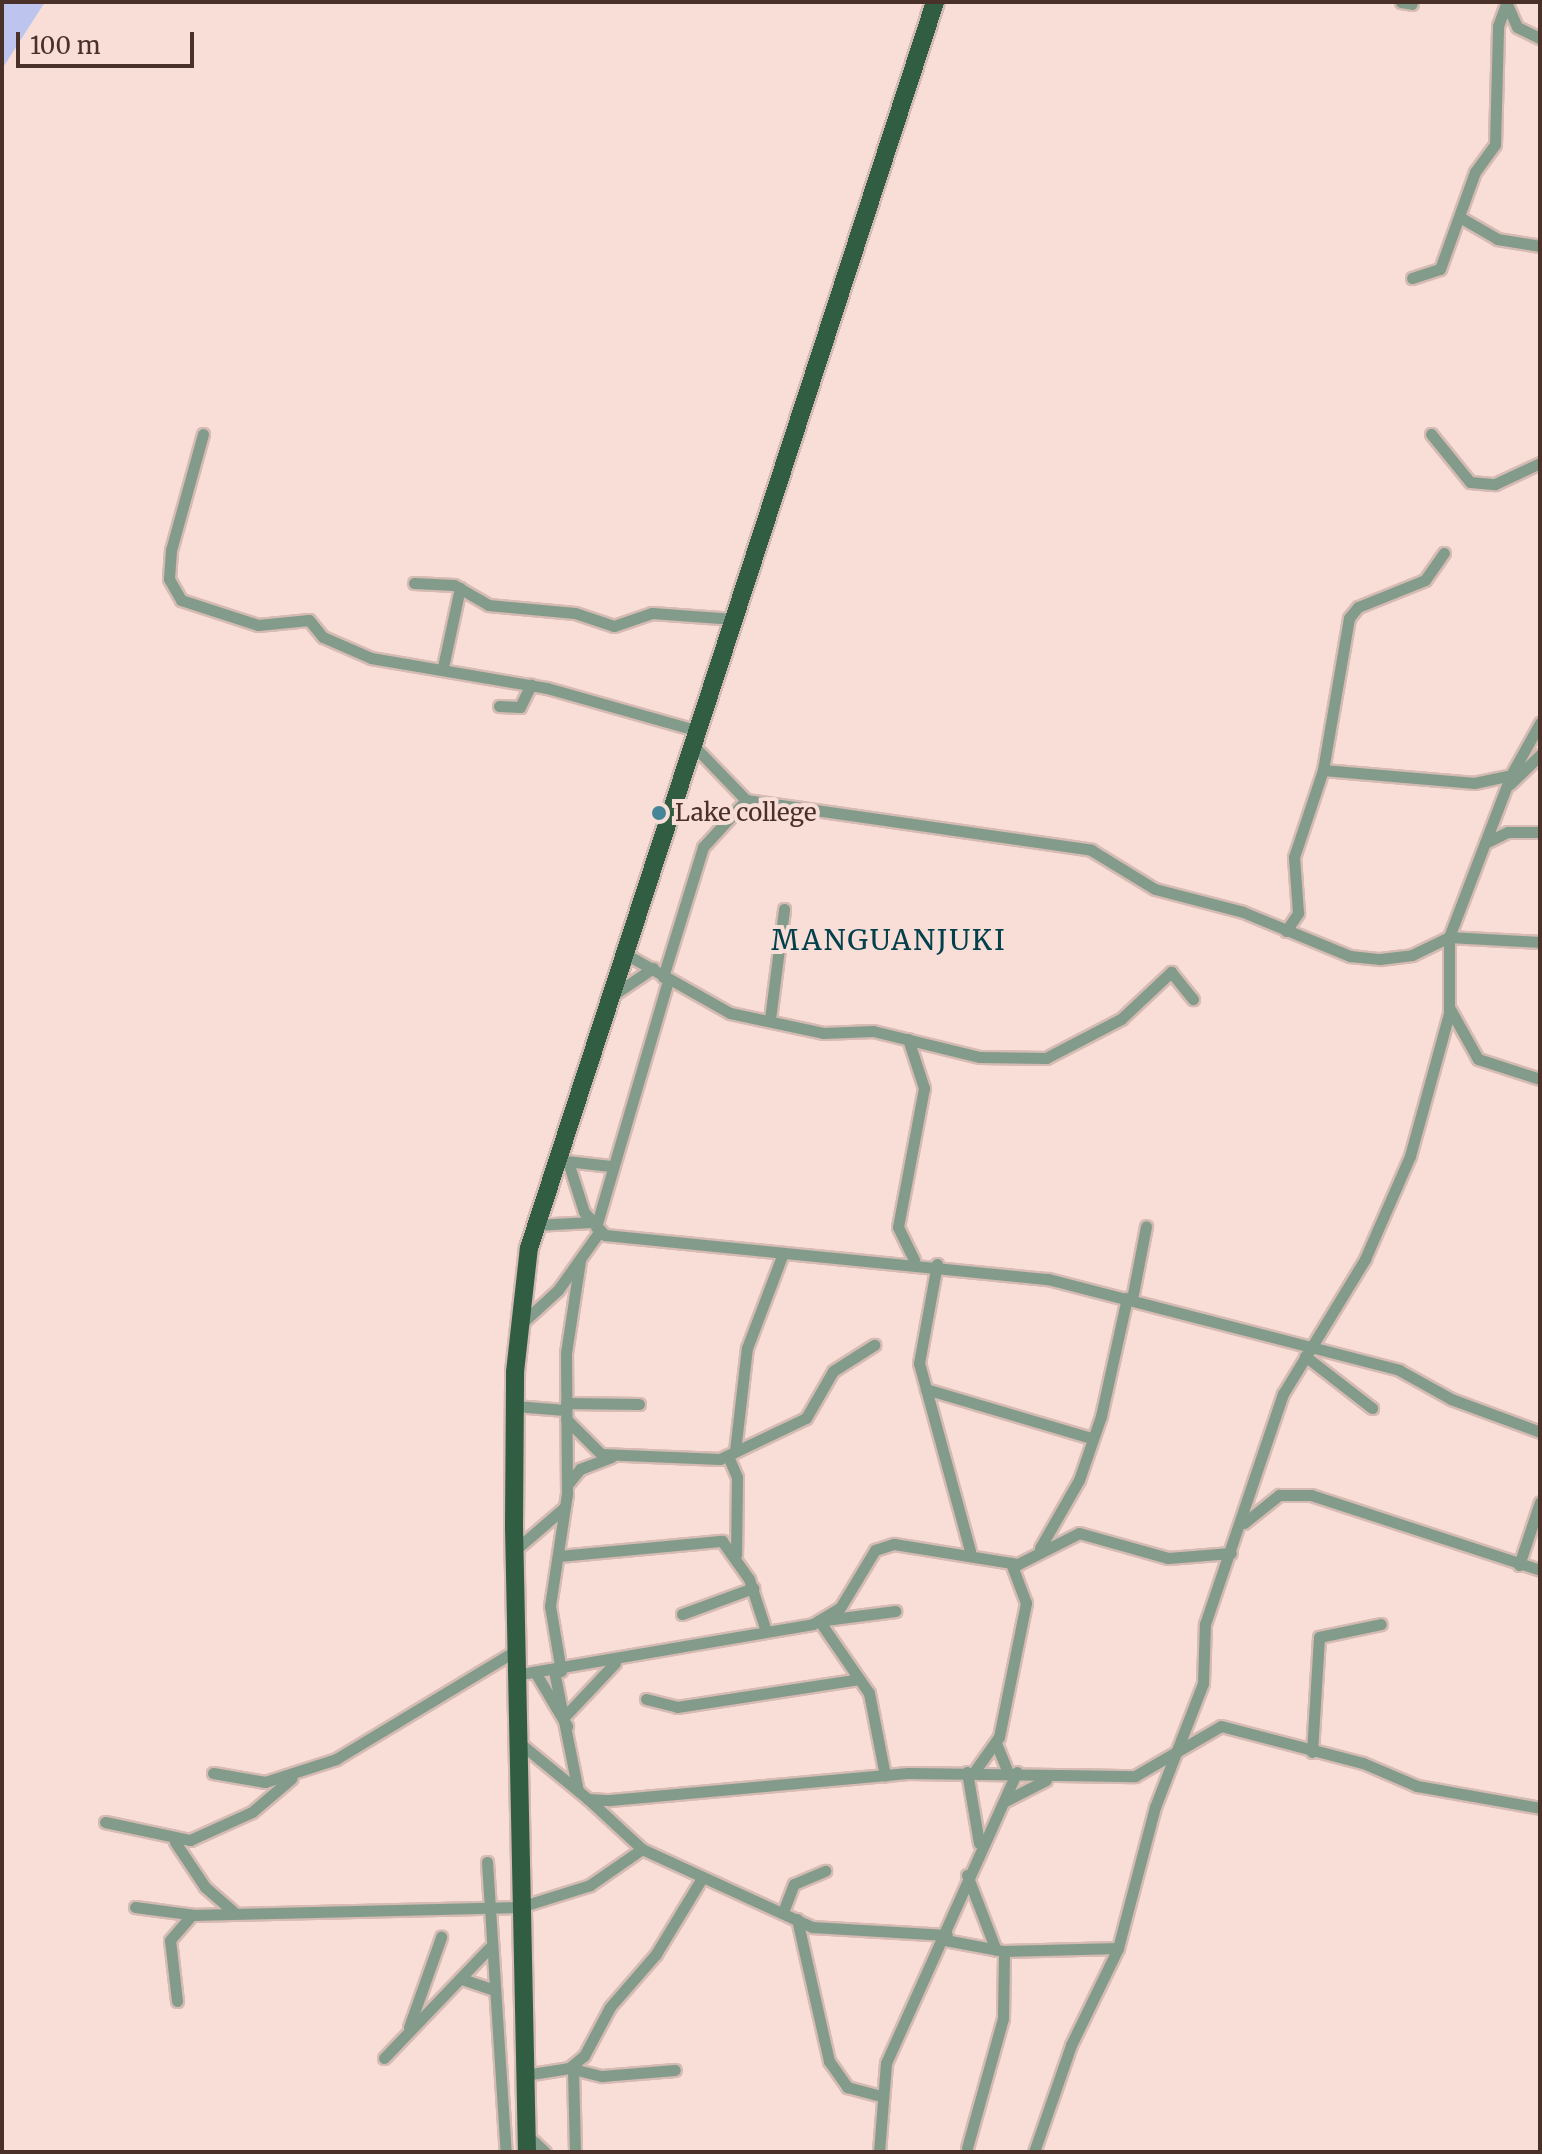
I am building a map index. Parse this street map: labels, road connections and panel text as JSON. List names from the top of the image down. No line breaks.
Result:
{"districts":["MANGUANJUKI"],"places":["Lake college"],"scale_bar":"100 m"}
